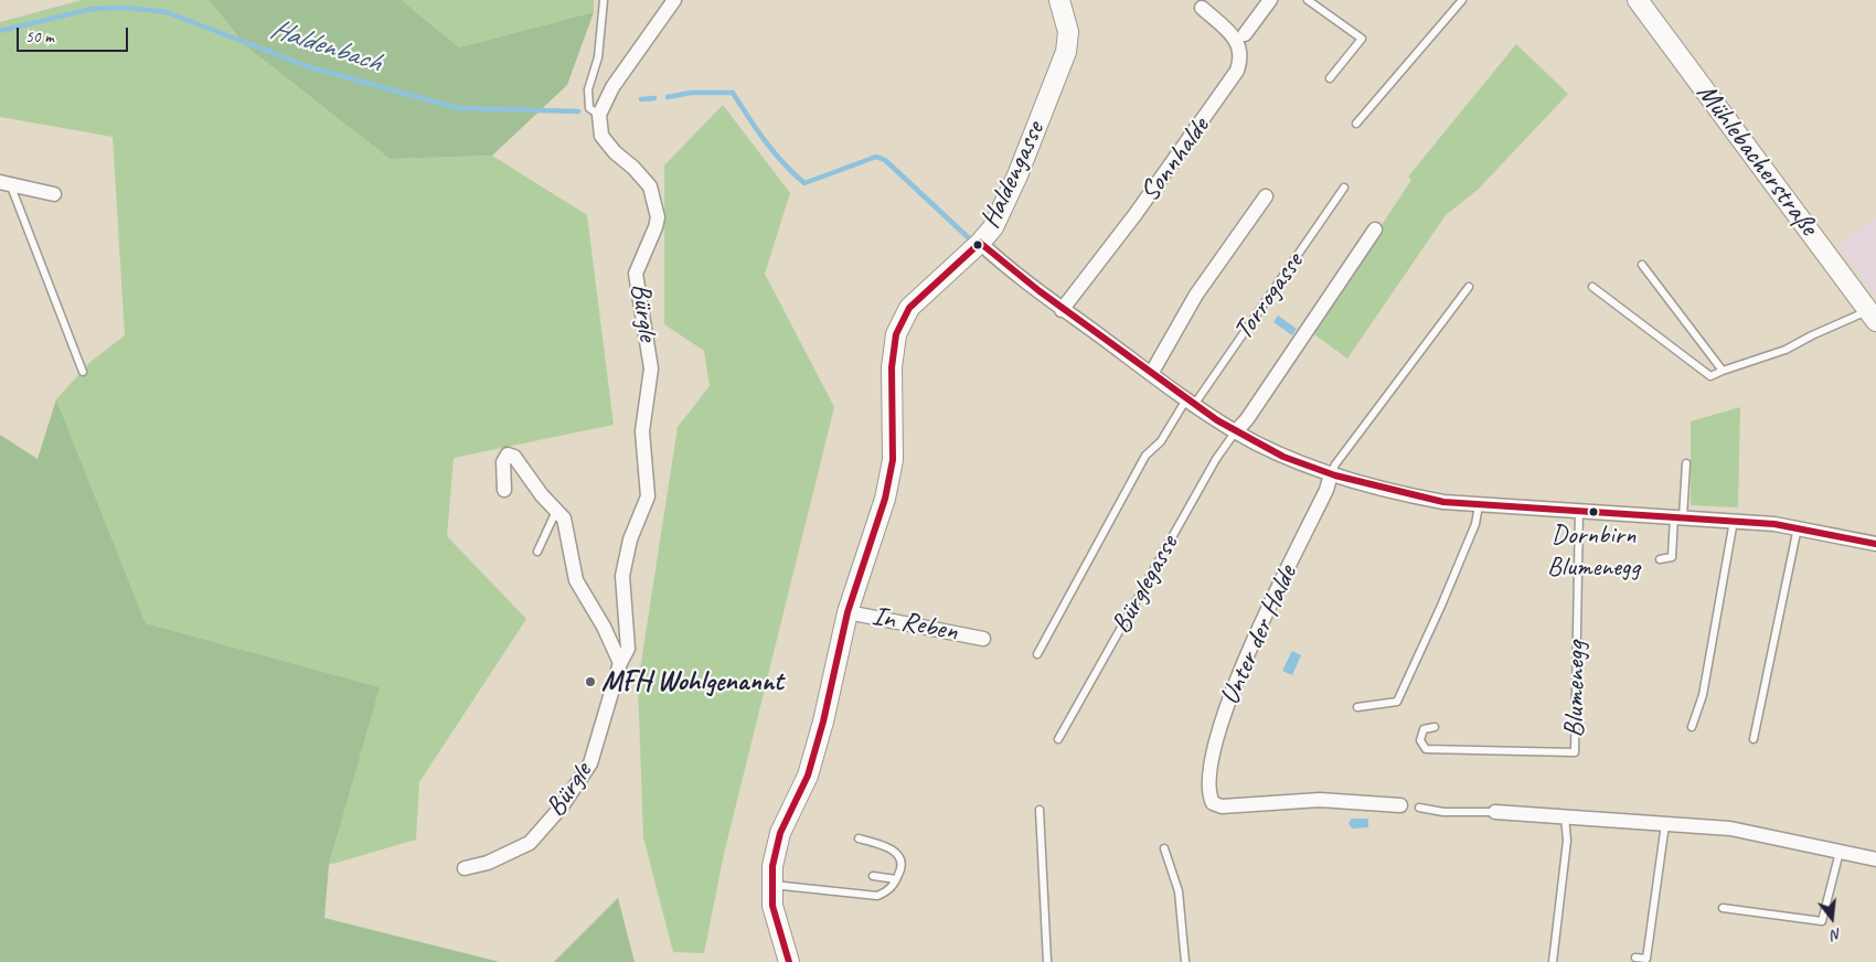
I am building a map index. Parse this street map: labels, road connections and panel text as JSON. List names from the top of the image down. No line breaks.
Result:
{"streets":{"street":["Sonnhalde","Mühlebacherstraße","Haldengasse","Bürgle","Bürglegasse","In Reben","Unter der Halde"],"lane":["Torrogasse","Blumenegg"]},"crossings":[["Haldengasse","In Reben"]],"water":["Haldenbach"],"places":["Dornbirn Blumenegg","MFH Wohlgenannt"],"scale_bar":"50 m","north":"bottom"}
